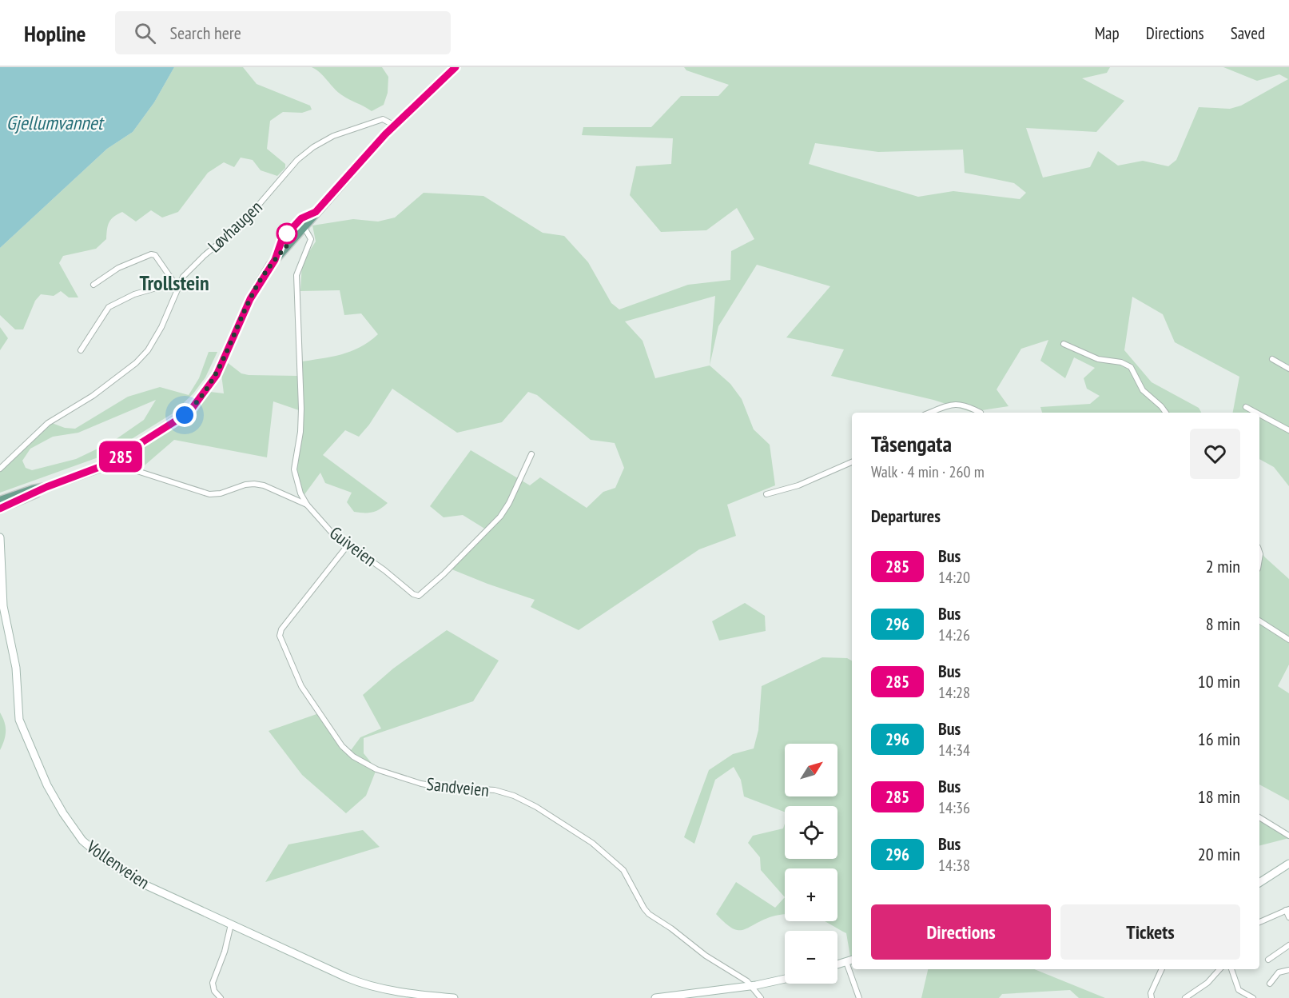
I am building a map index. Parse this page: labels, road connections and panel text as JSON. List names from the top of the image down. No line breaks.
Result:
{"streets":{"main road":["Vollenveien"],"street":["Løvhaugen","Guiveien","Sandveien"]},"crossings":[["Guiveien","Sandveien"]],"districts":["Trollstein"],"water":["Gjellumvannet"],"lines":["bus line 285"],"north":"top right","page":{"header":"Hopline","search":"Search here","nav":["Map","Directions","Saved"],"on_map":"285","heading":[["Tåsengata","Walk · 4 min · 260 m"],"Departures"],"list":[{"mark":"285","name":"Bus","note":"14:20","value":"2 min"},{"mark":"296","name":"Bus","note":"14:26","value":"8 min"},{"mark":"285","name":"Bus","note":"14:28","value":"10 min"},{"mark":"296","name":"Bus","note":"14:34","value":"16 min"},{"mark":"285","name":"Bus","note":"14:36","value":"18 min"},{"mark":"296","name":"Bus","note":"14:38","value":"20 min"}],"map_buttons":["+","−"],"buttons":["Directions","Tickets"]}}
